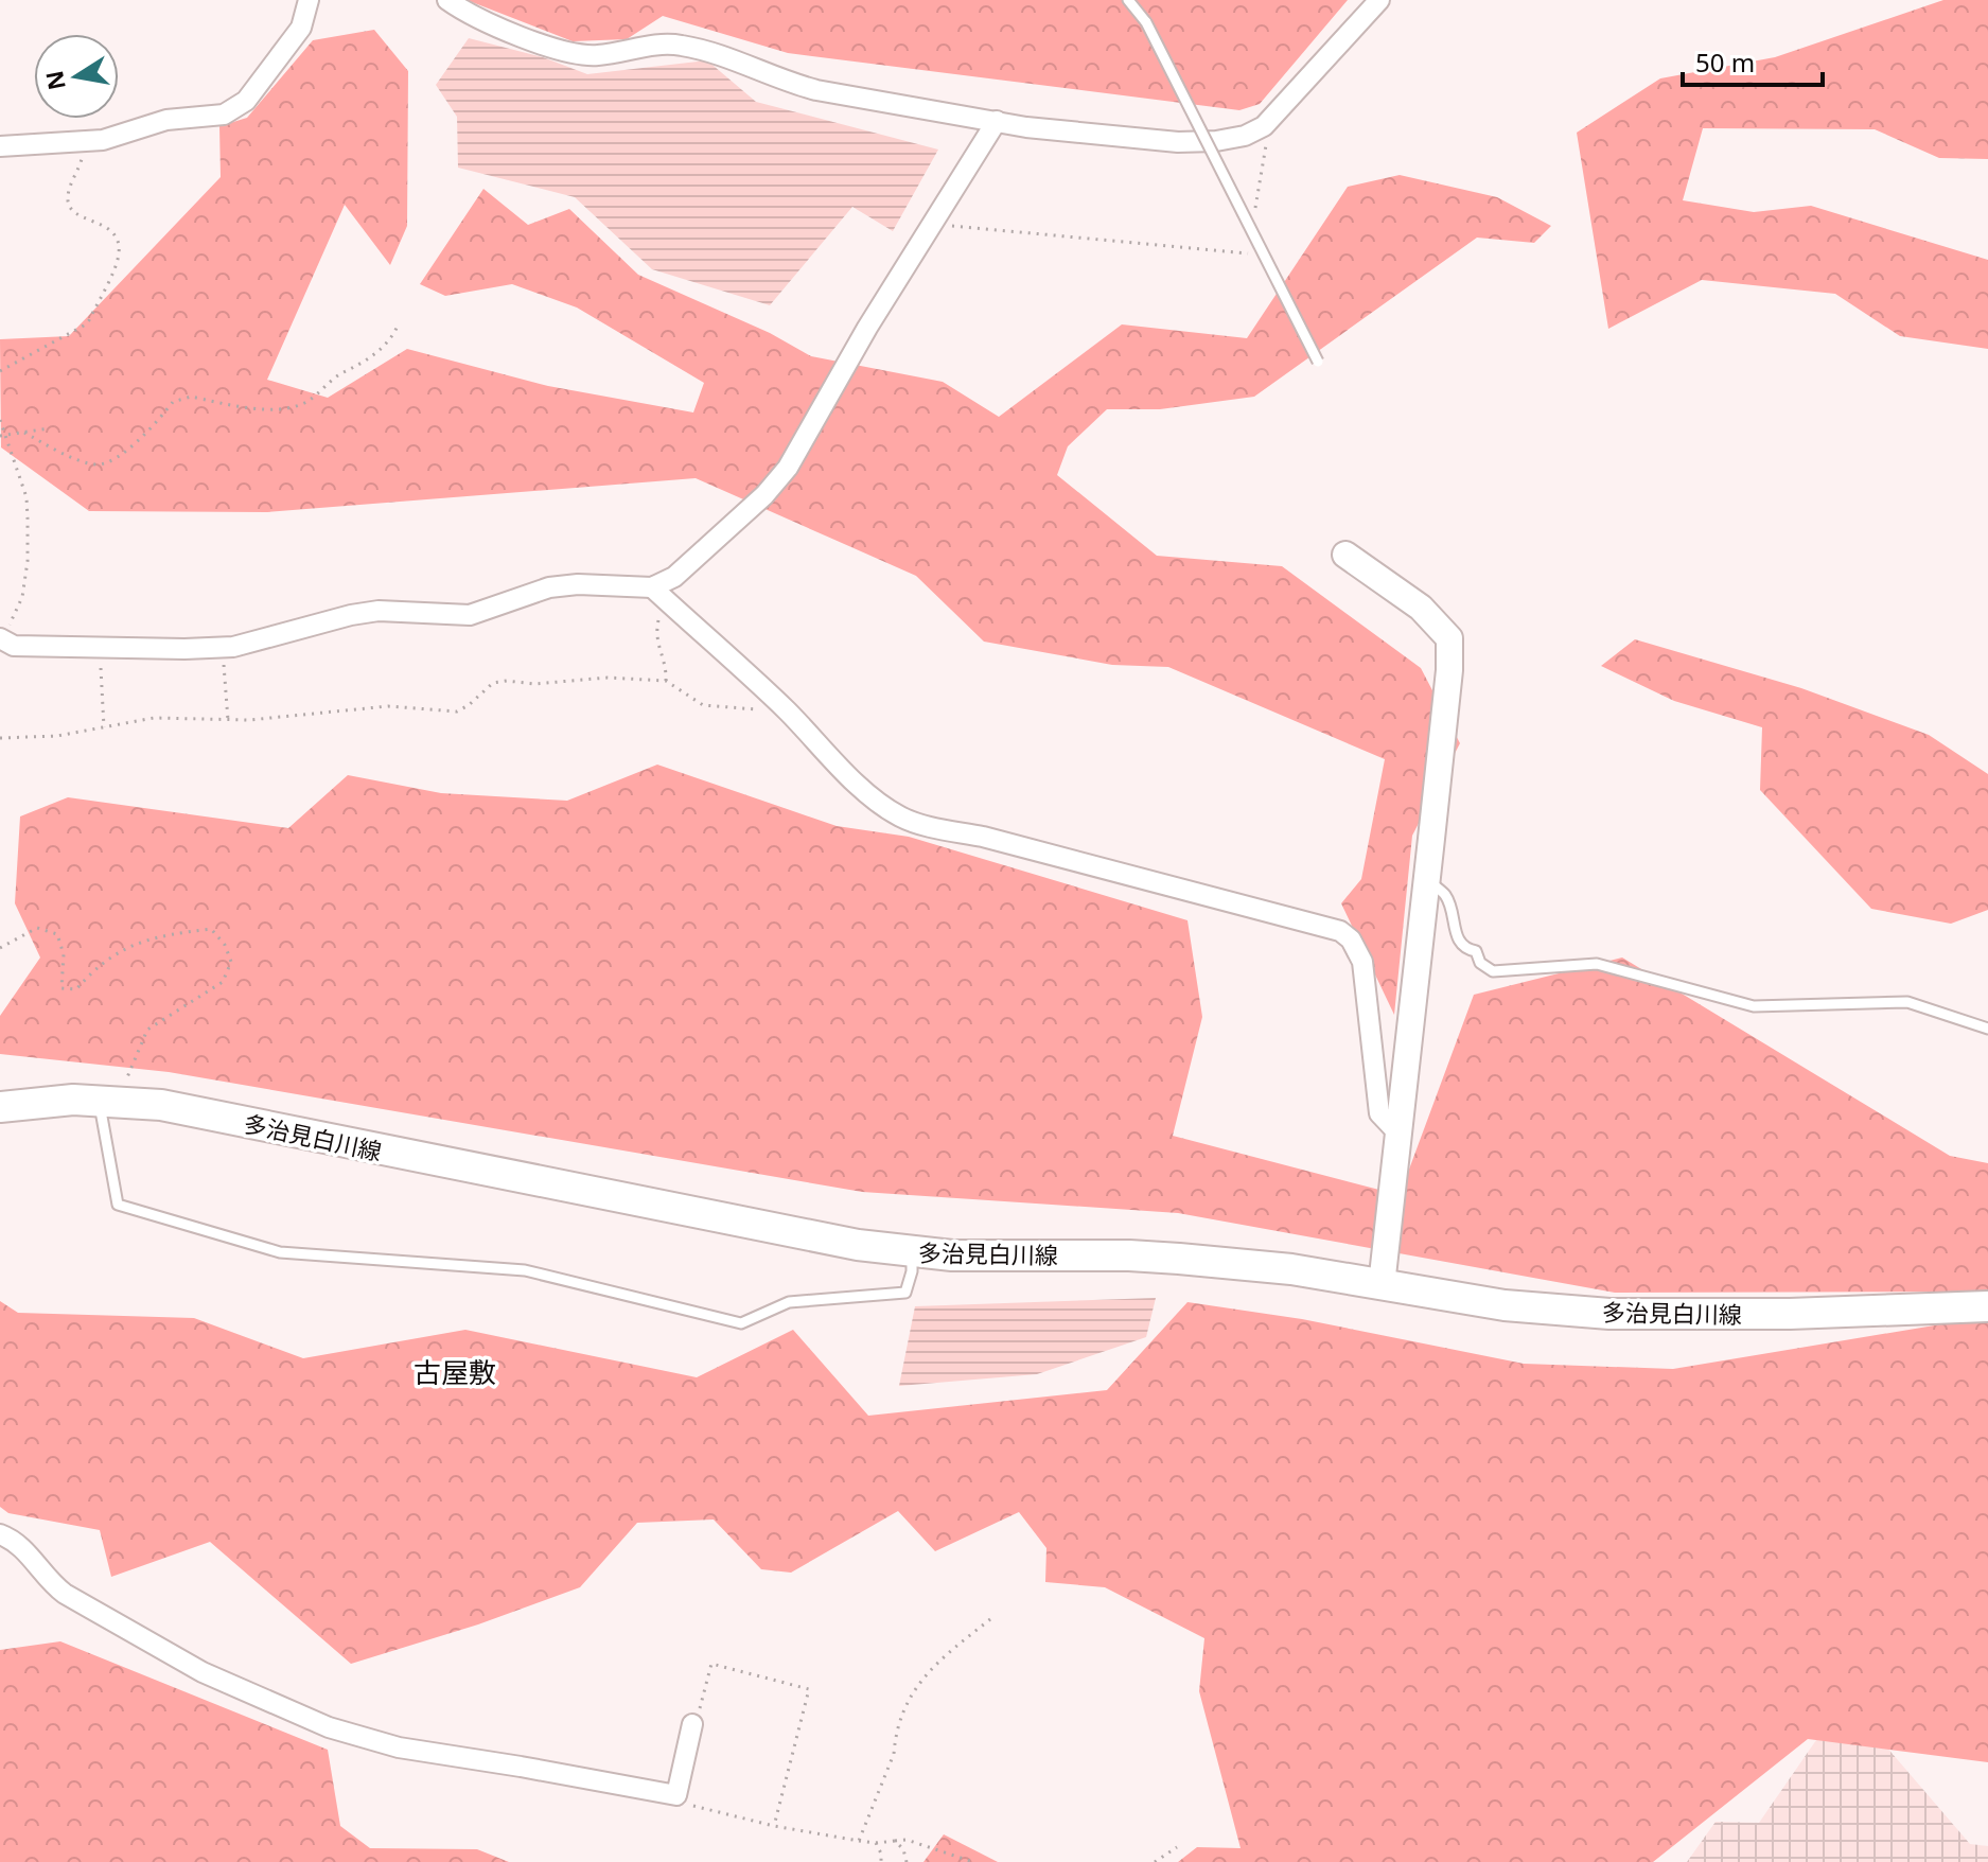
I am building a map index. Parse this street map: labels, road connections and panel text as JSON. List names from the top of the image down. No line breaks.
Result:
{"streets":{"main road":["多治見白川線"]},"districts":["古屋敷"],"scale_bar":"50 m","north":"left"}
